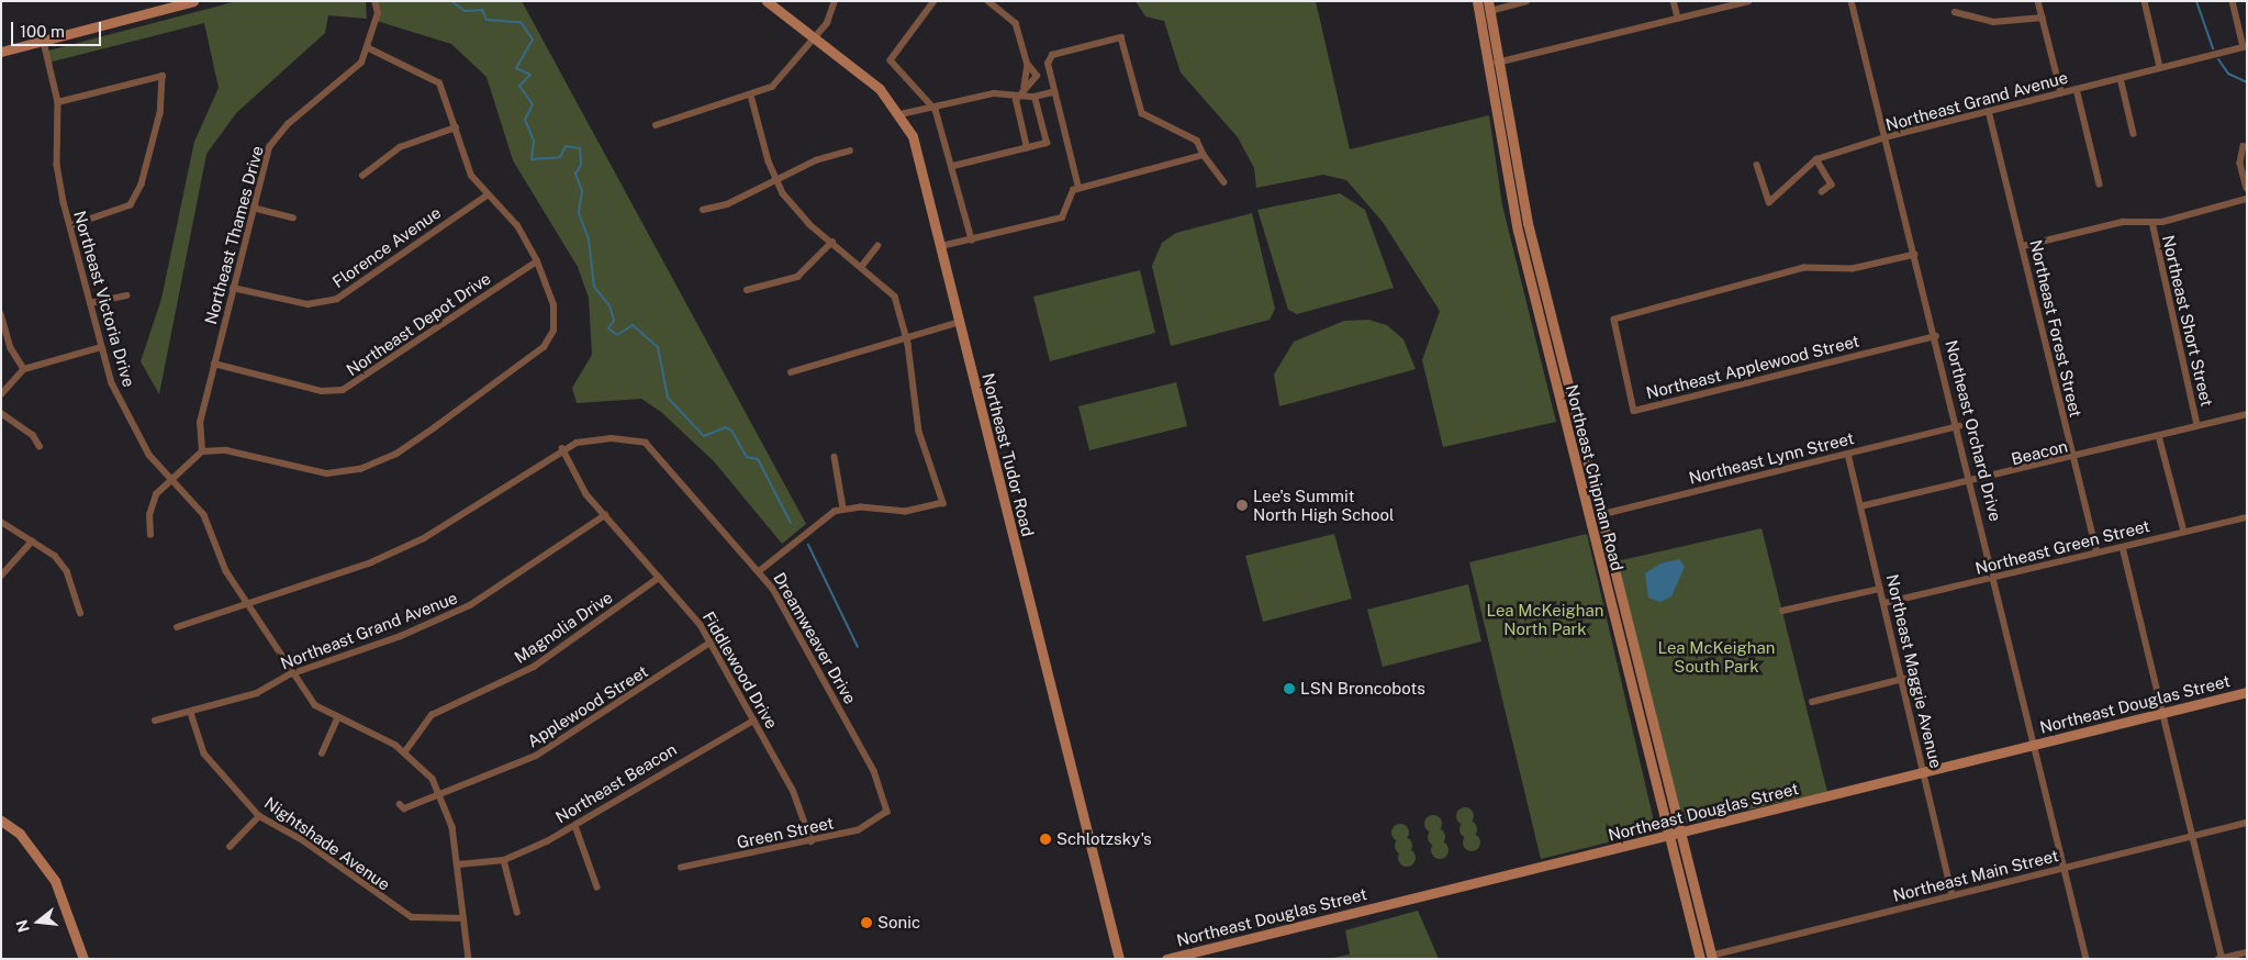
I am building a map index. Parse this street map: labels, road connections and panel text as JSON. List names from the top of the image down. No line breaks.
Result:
{"streets":{"main road":["Northeast Tudor Road","Northeast Chipman Road","Northeast Douglas Street"],"street":["Northeast Grand Avenue","Northeast Thames Drive","Florence Avenue","Northeast Victoria Drive","Northeast Short Street","Northeast Depot Drive","Northeast Forest Street","Northeast Applewood Street","Northeast Orchard Drive","Beacon","Northeast Lynn Street","Northeast Green Street","Magnolia Drive","Dreamweaver Drive","Fiddlewood Drive","Northeast Maggie Avenue","Applewood Street","Northeast Beacon","Green Street","Nightshade Avenue","Northeast Main Street"]},"crossings":[["Northeast Grand Avenue","Northeast Victoria Drive"],["Northeast Grand Avenue","Northeast Forest Street"],["Northeast Grand Avenue","Northeast Orchard Drive"],["Northeast Grand Avenue","Fiddlewood Drive"],["Northeast Grand Avenue","Nightshade Avenue"],["Northeast Thames Drive","Florence Avenue"],["Northeast Thames Drive","Northeast Depot Drive"],["Northeast Victoria Drive","Magnolia Drive"],["Northeast Victoria Drive","Applewood Street"],["Northeast Victoria Drive","Northeast Beacon"],["Northeast Victoria Drive","Nightshade Avenue"],["Northeast Short Street","Beacon"],["Northeast Forest Street","Beacon"],["Northeast Forest Street","Northeast Green Street"],["Northeast Applewood Street","Northeast Orchard Drive"],["Northeast Orchard Drive","Beacon"],["Northeast Orchard Drive","Northeast Lynn Street"],["Northeast Orchard Drive","Northeast Green Street"],["Northeast Orchard Drive","Northeast Douglas Street"],["Northeast Orchard Drive","Northeast Main Street"],["Beacon","Northeast Maggie Avenue"],["Northeast Lynn Street","Northeast Chipman Road"],["Northeast Lynn Street","Northeast Maggie Avenue"],["Northeast Chipman Road","Northeast Douglas Street"],["Northeast Chipman Road","Northeast Main Street"],["Northeast Green Street","Northeast Maggie Avenue"],["Magnolia Drive","Fiddlewood Drive"],["Dreamweaver Drive","Fiddlewood Drive"],["Dreamweaver Drive","Green Street"],["Fiddlewood Drive","Applewood Street"],["Fiddlewood Drive","Northeast Beacon"],["Fiddlewood Drive","Green Street"],["Northeast Maggie Avenue","Northeast Douglas Street"],["Northeast Maggie Avenue","Northeast Main Street"]],"parks":["Lea McKeighan North Park","Lea McKeighan South Park"],"places":["Lee's Summit North High School","LSN Broncobots","Schlotzsky's","Sonic"],"scale_bar":"100 m","north":"left"}
